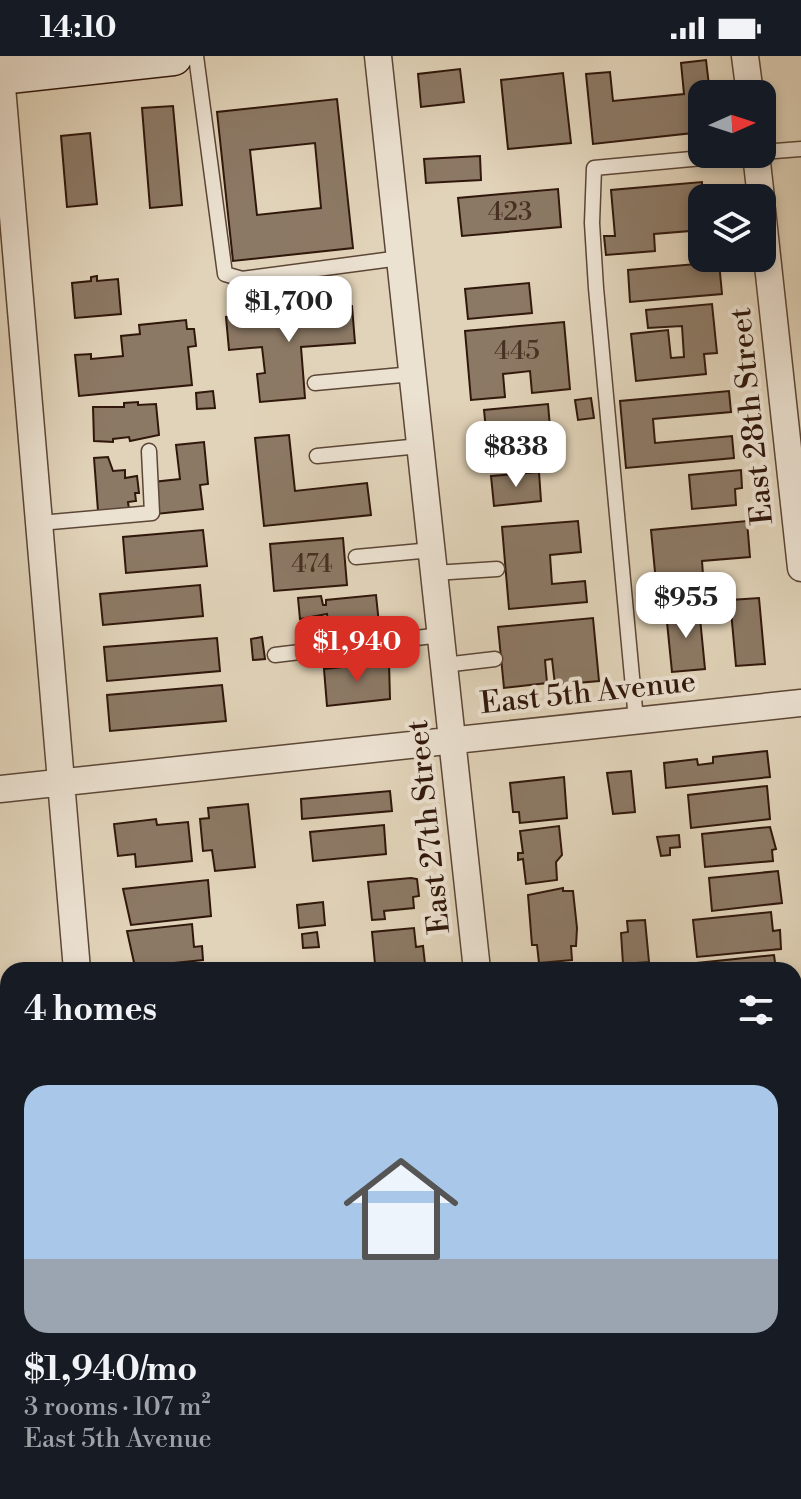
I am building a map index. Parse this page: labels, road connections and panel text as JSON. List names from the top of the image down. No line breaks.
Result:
{"streets":{"street":["East 28th Street","East 5th Avenue","East 27th Street"]},"crossings":[["East 5th Avenue","East 27th Street"]],"house_numbers":["423","445","474"],"north":"right","page":{"status":"14:10","price":["$1,700","$838","$955","$1,940"],"heading":"4 homes","list":[{"name":"$1,940/mo","note":"3 rooms · 107 m² · East 5th Avenue"}]}}
